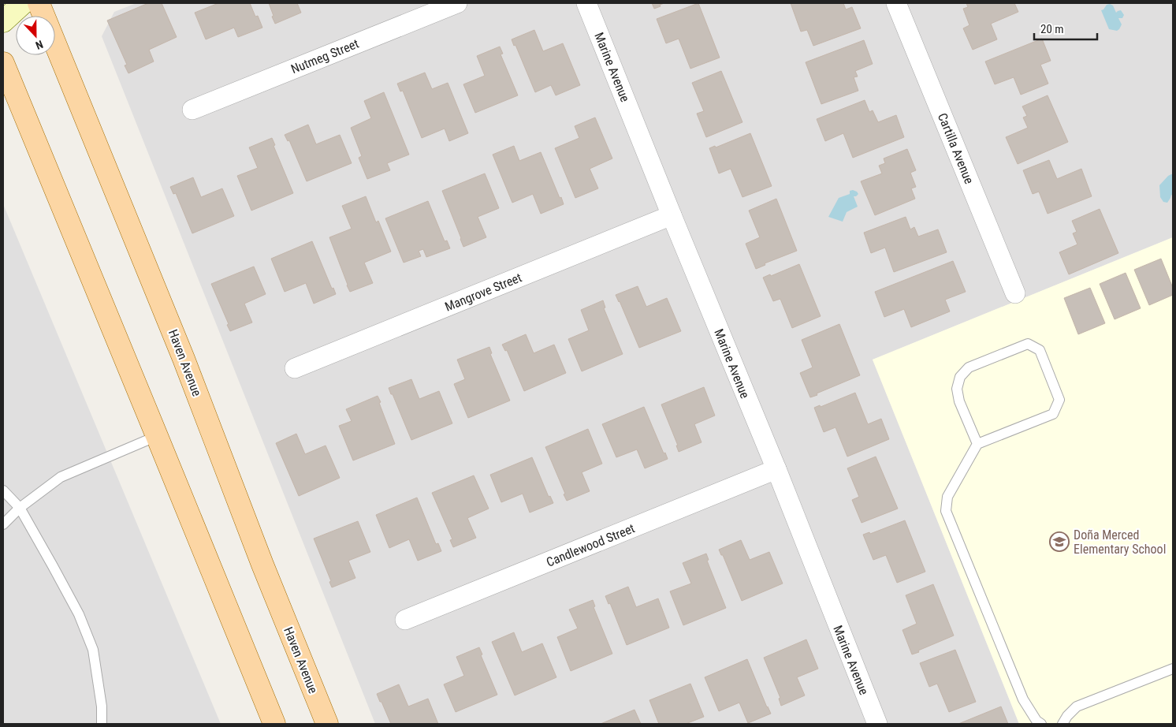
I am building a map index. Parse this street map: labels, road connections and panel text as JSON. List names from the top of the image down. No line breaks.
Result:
{"streets":{"main road":["Haven Avenue"],"street":["Nutmeg Street","Marine Avenue","Cartilla Avenue","Mangrove Street","Candlewood Street"]},"crossings":[["Marine Avenue","Mangrove Street"],["Marine Avenue","Candlewood Street"]],"places":{"school or university":["Doña Merced Elementary School"]},"scale_bar":"20 m","north":"bottom"}
